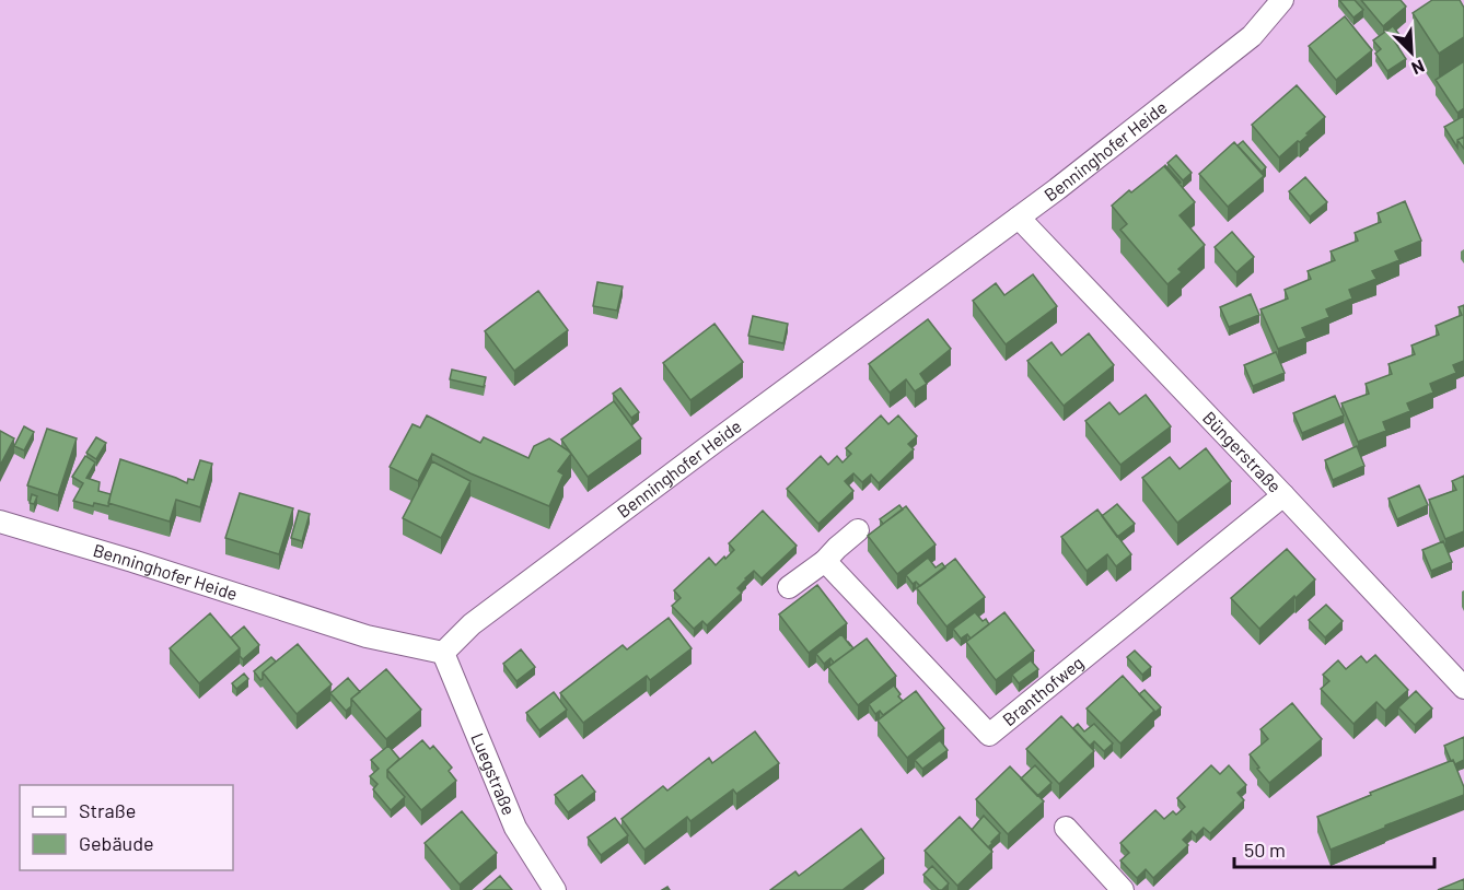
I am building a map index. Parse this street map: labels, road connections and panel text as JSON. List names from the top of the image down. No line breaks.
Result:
{"streets":{"street":["Benninghofer Heide","Büngerstraße","Branthofweg","Luegstraße"]},"crossings":[["Benninghofer Heide","Büngerstraße"],["Benninghofer Heide","Luegstraße"],["Büngerstraße","Branthofweg"]],"legend":["Straße","Gebäude"],"scale_bar":"50 m","north":"bottom right"}
